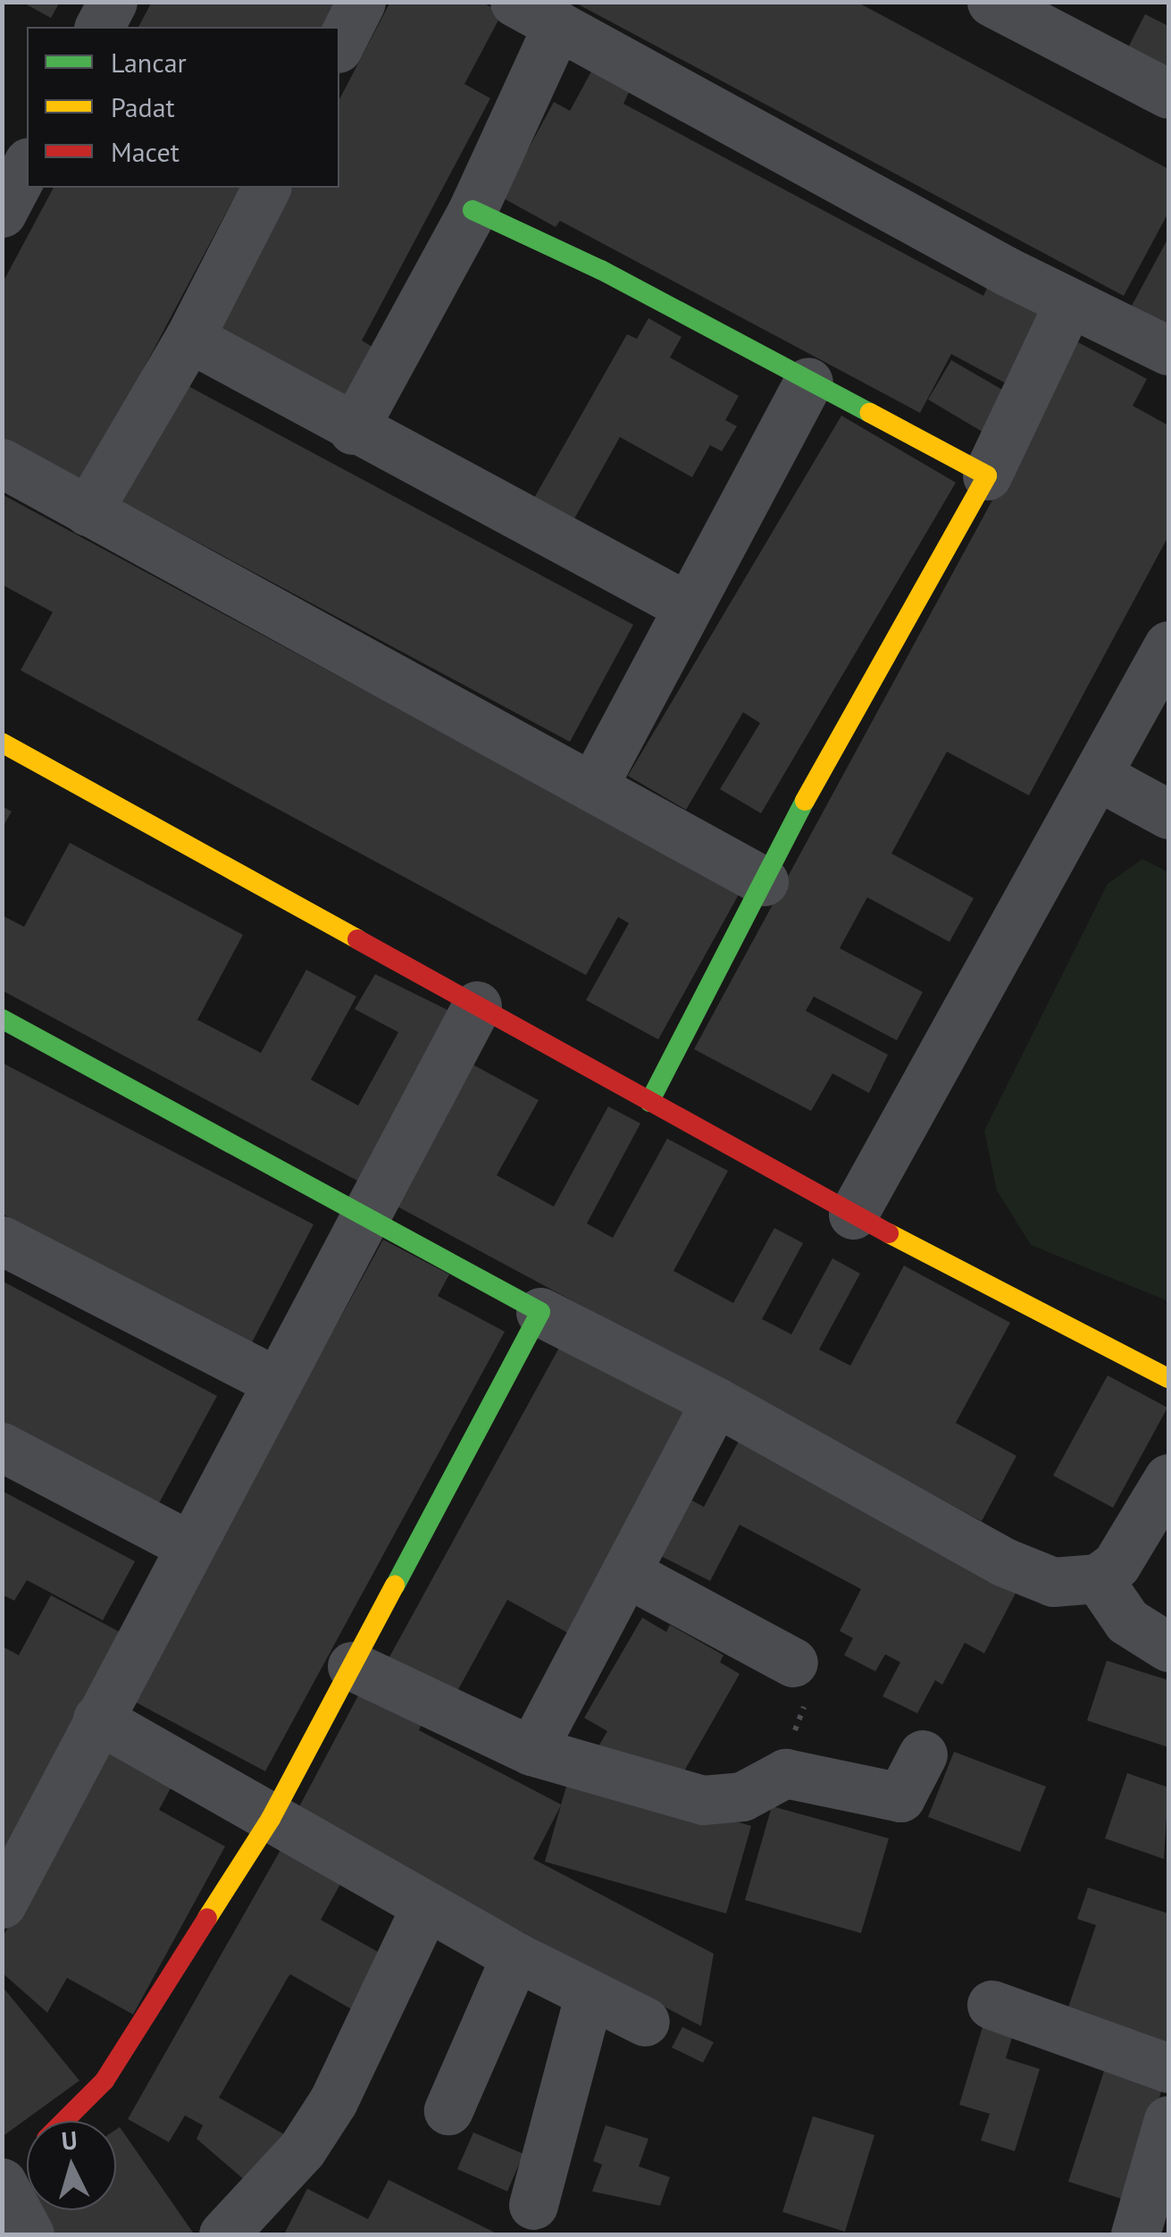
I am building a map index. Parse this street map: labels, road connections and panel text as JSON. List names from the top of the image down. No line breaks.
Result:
{"legend":["Lancar","Padat","Macet"],"north":"top"}
